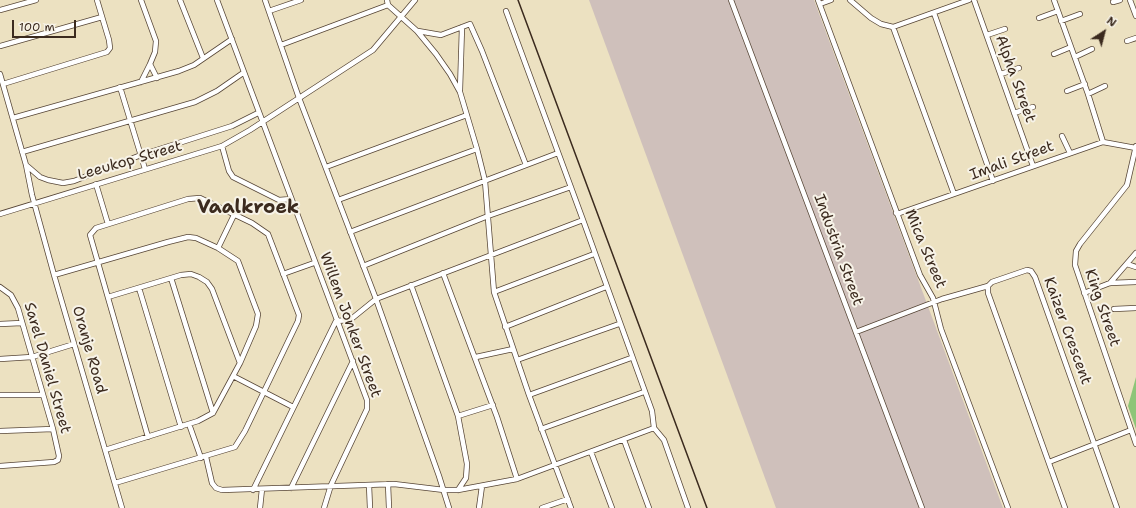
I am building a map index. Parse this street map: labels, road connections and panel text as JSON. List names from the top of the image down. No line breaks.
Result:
{"streets":{"street":["Alpha Street","Leeukop Street","Imali Street","Mica Street","Industria Street","King Street","Willem Jonker Street","Kaizer Crescent","Oranje Road","Sarel Daniel Street"]},"crossings":[["Alpha Street","Imali Street"],["Leeukop Street","Willem Jonker Street"],["Leeukop Street","Oranje Road"],["Imali Street","Mica Street"],["Imali Street","King Street"],["Mica Street","Kaizer Crescent"],["Industria Street","Kaizer Crescent"]],"districts":["Vaalkroek"],"scale_bar":"100 m","north":"top right"}
